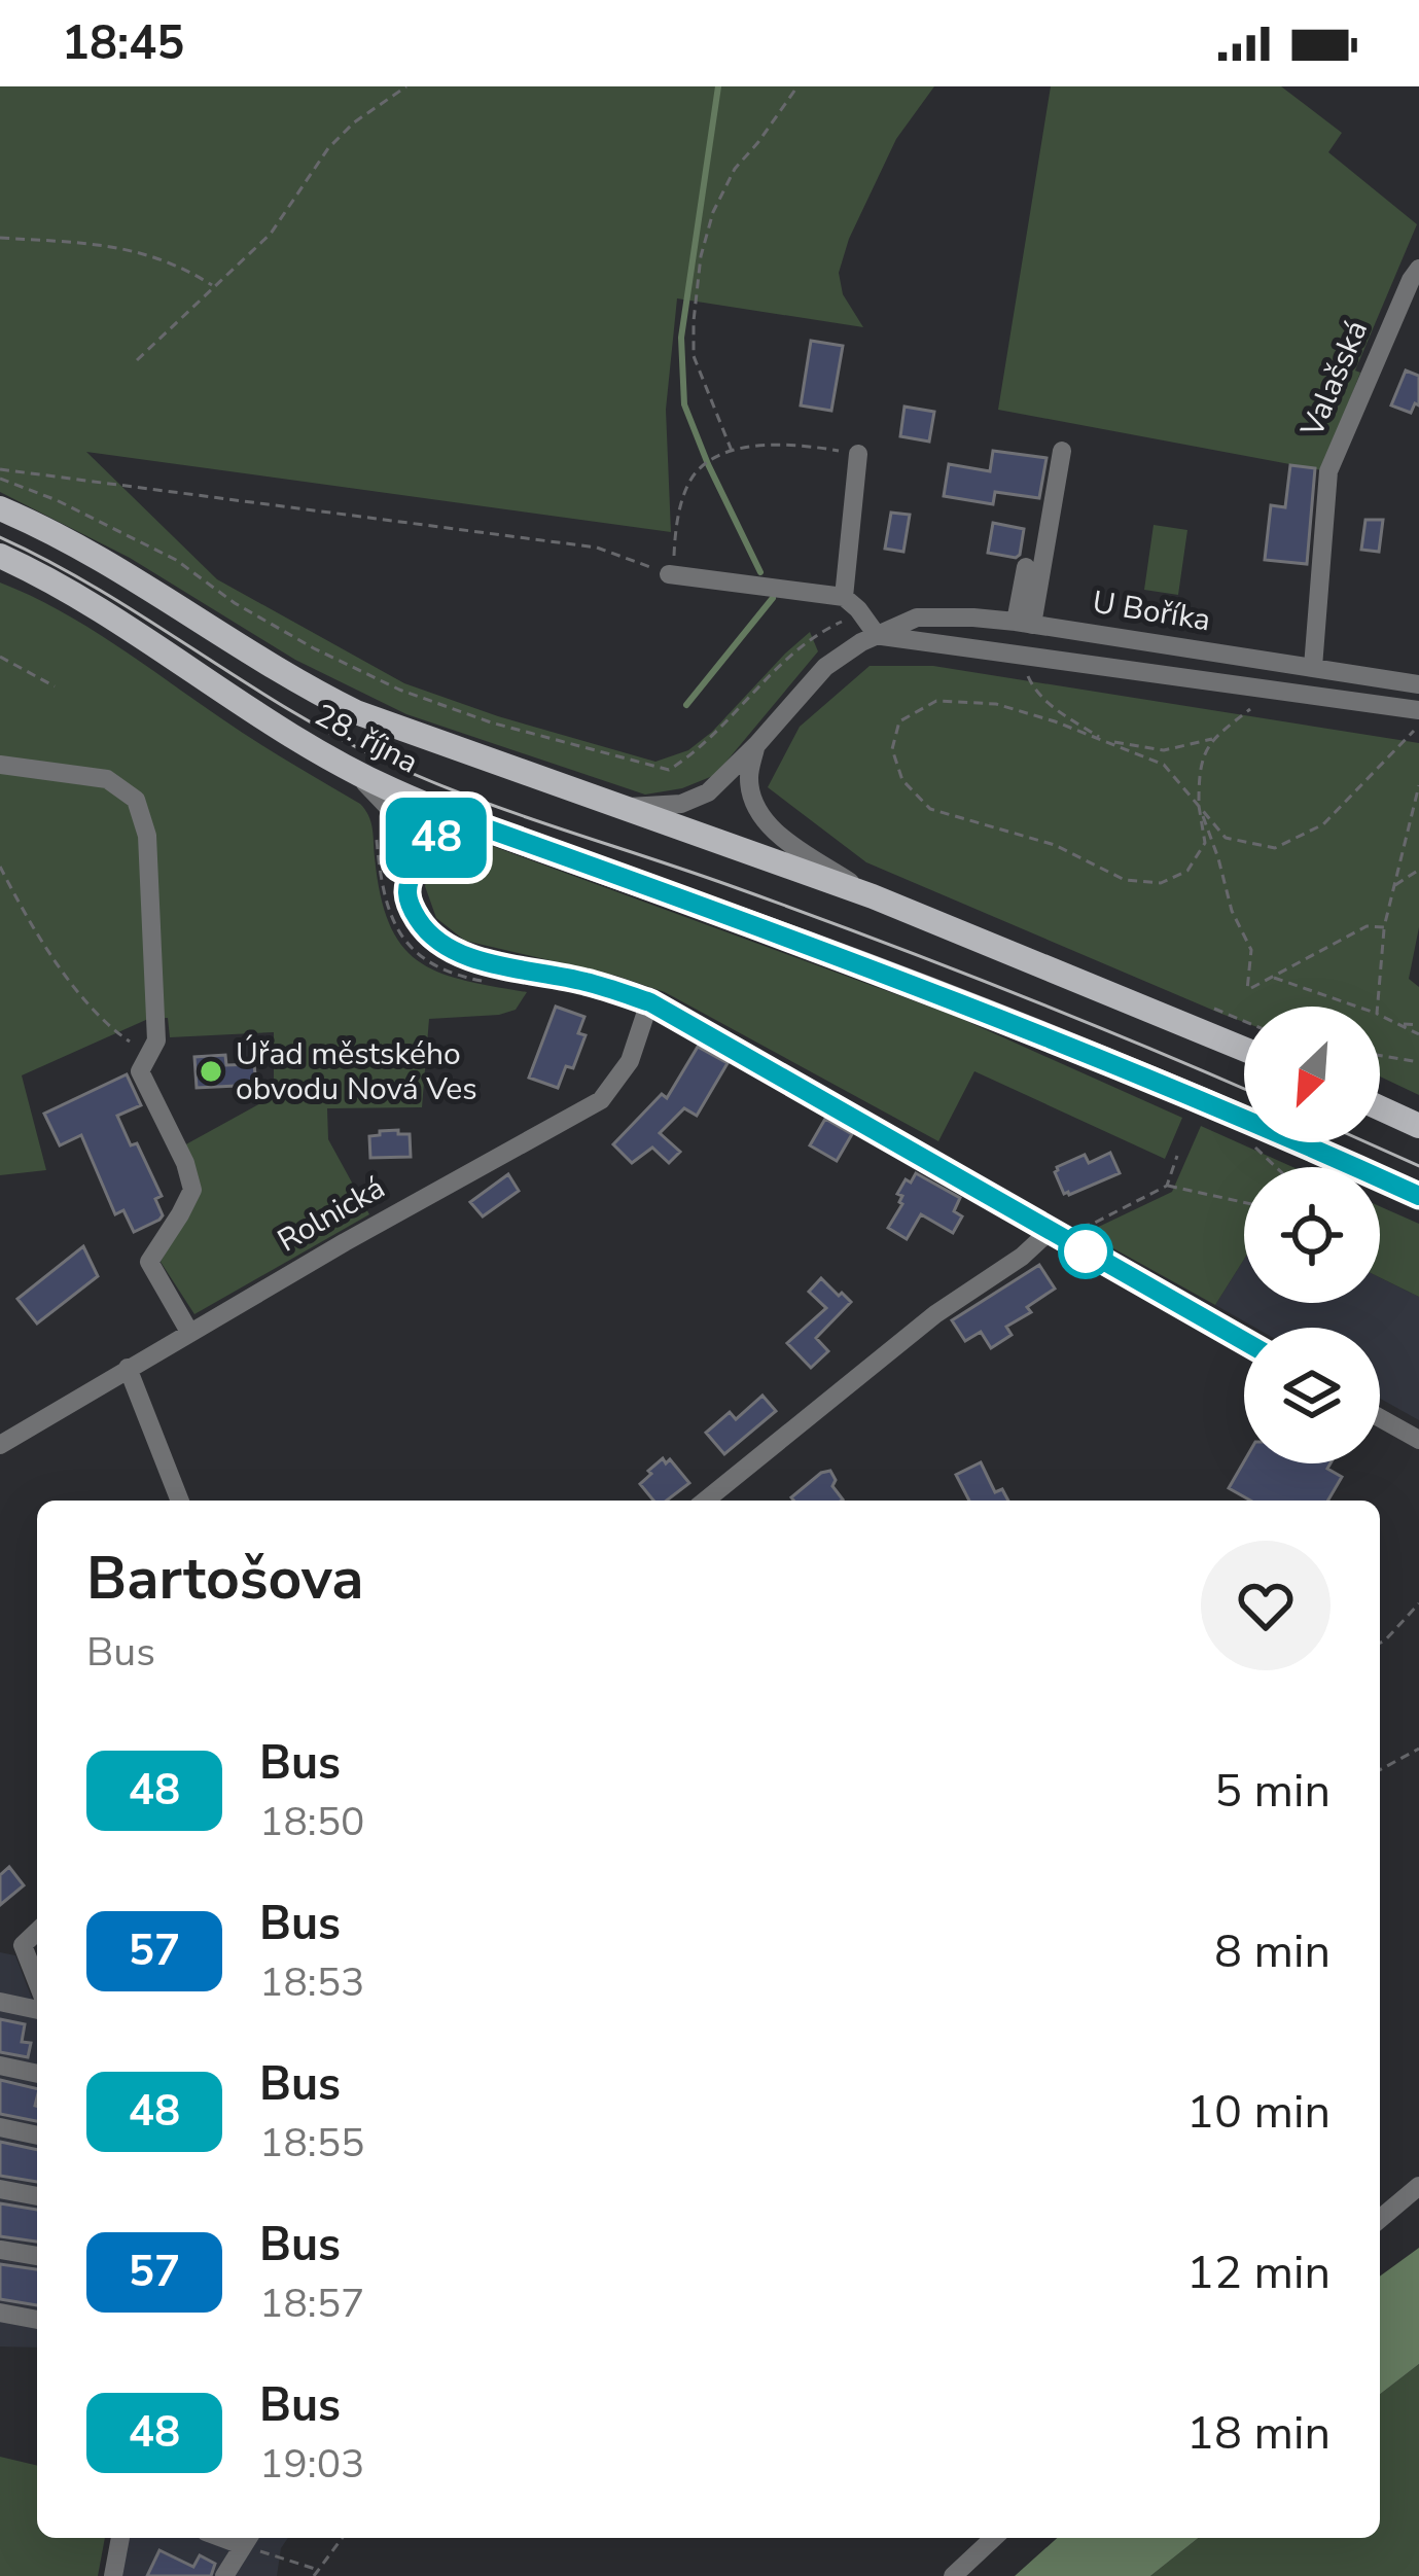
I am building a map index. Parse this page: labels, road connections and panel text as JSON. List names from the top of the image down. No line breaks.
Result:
{"streets":{"main road":["28. října"],"street":["Valašská","U Boříka","Rolnická"]},"crossings":[["Valašská","U Boříka"],["U Boříka","28. října"]],"places":["Úřad městského obvodu Nová Ves"],"lines":["bus line 48"],"north":"bottom left","page":{"status":"18:45","on_map":"48","heading":["Bartošova","Bus"],"list":[{"mark":"48","name":"Bus","note":"18:50","value":"5 min"},{"mark":"57","name":"Bus","note":"18:53","value":"8 min"},{"mark":"48","name":"Bus","note":"18:55","value":"10 min"},{"mark":"57","name":"Bus","note":"18:57","value":"12 min"},{"mark":"48","name":"Bus","note":"19:03","value":"18 min"}]}}
